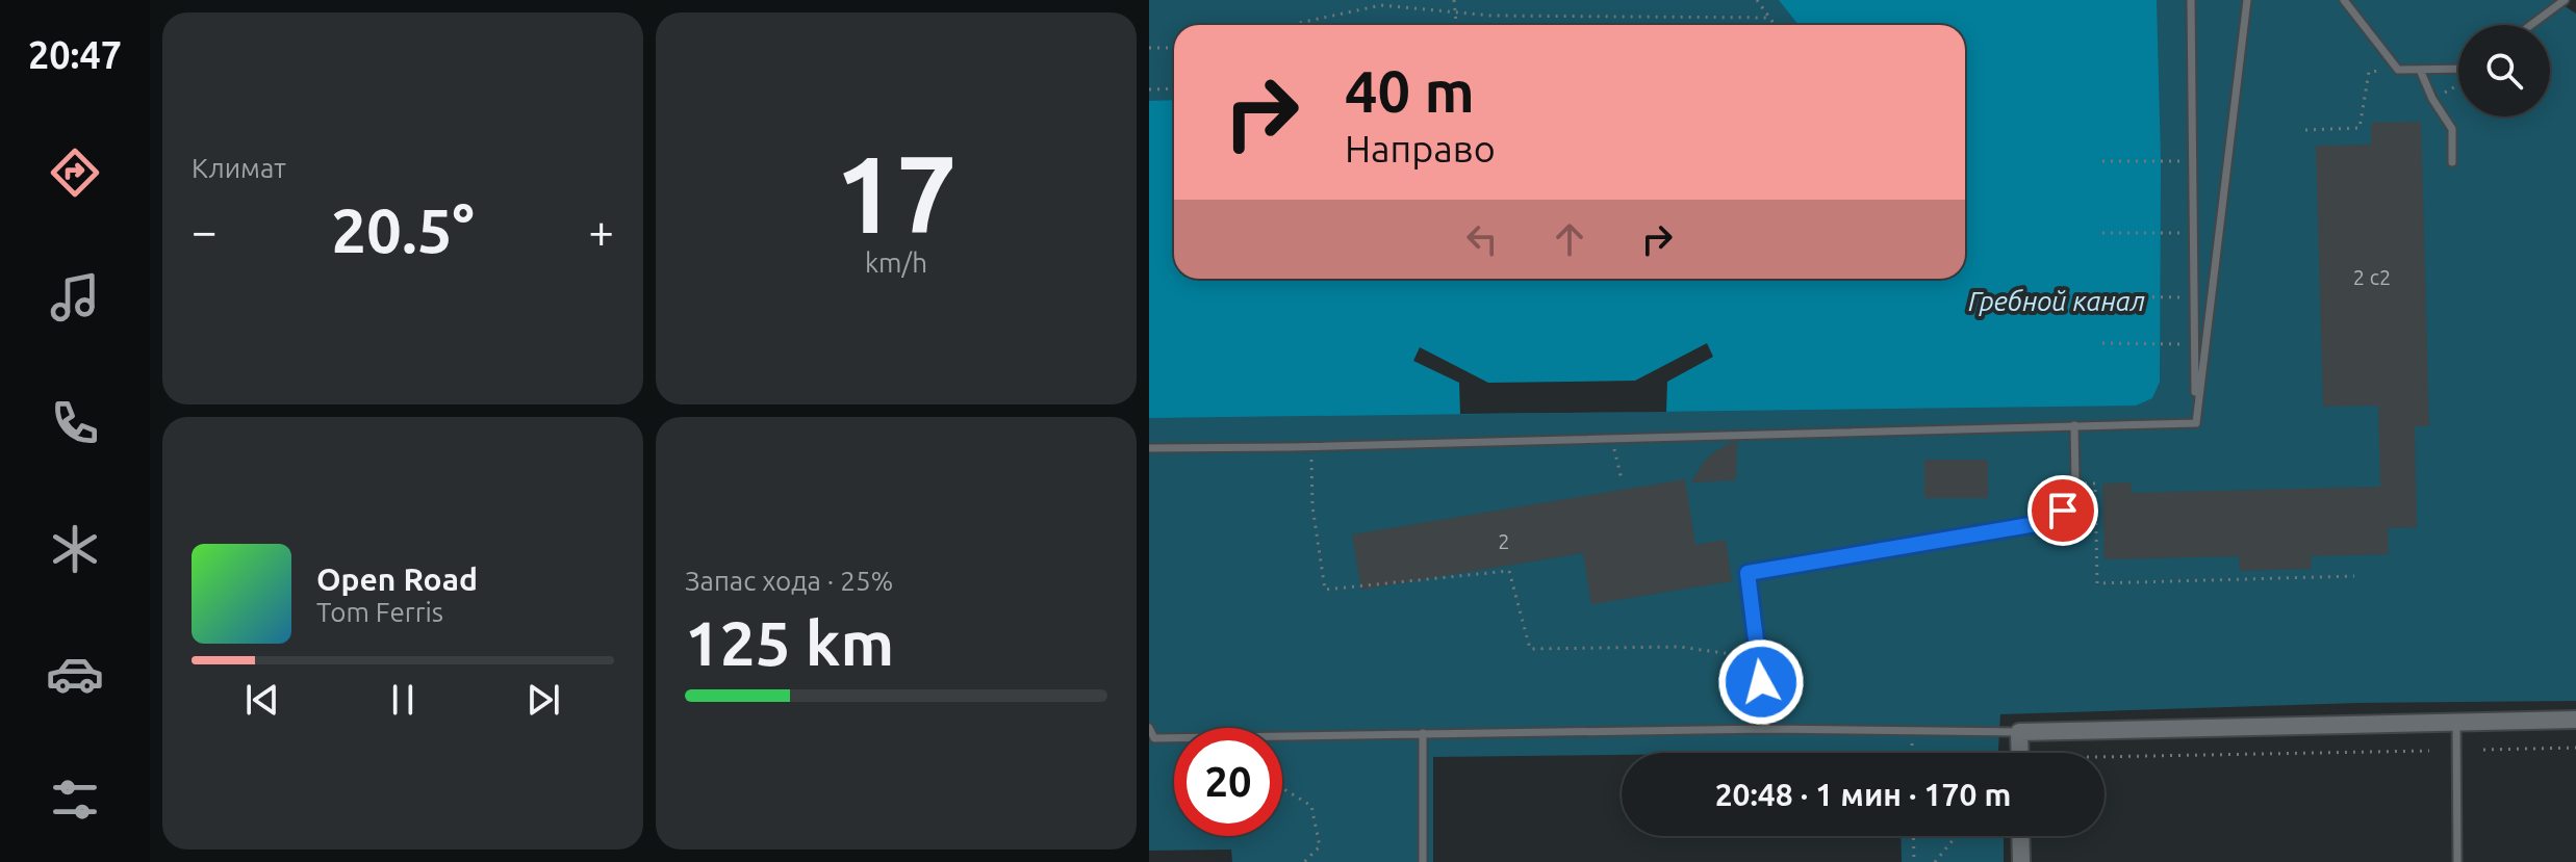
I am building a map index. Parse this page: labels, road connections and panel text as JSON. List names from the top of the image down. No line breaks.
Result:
{"water":["Гребной канал"],"house_numbers":["2 с2","2"],"page":{"tabs":"20:47","tile":["Климат",["17","km/h"],["Запас хода · 25%","125 km"]],"turn":["40 m","Направо"],"heat":["−","20.5°","+"],"song":["Open Road","Tom Ferris"],"limit":"20","trip":"20:48 · 1 мин · 170 m"}}
